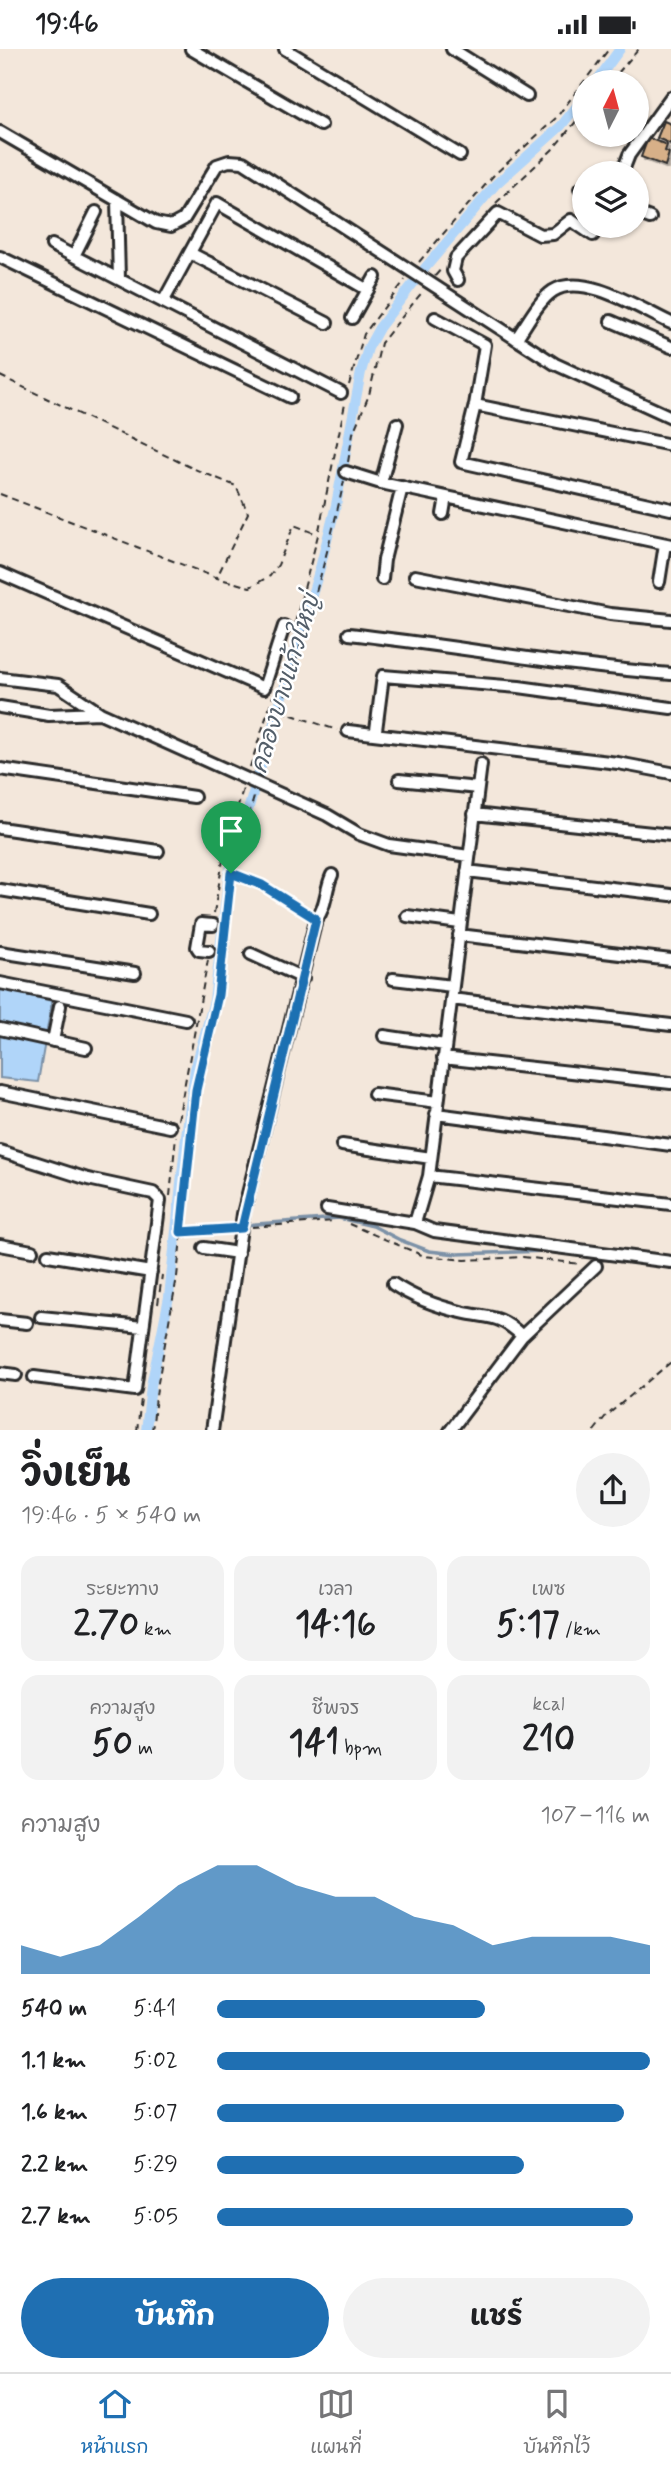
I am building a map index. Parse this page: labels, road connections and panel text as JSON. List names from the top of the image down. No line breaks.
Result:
{"water":["คลองบางแก้วใหญ่"],"north":"top","page":{"status":"19:46","heading":["วิ่งเย็น","19:46 · 5 × 540 m"],"stats":[["ระยะทาง","2.70 km"],["เวลา","14:16"],["เพซ","5:17 /km"],["ความสูง","50 m"],["ชีพจร","141 bpm"],["kcal","210"]],"chart":["ความสูง","107–116 m"],"list":[{"name":"540 m","note":"5:41"},{"name":"1.1 km","note":"5:02"},{"name":"1.6 km","note":"5:07"},{"name":"2.2 km","note":"5:29"},{"name":"2.7 km","note":"5:05"}],"buttons":["บันทึก","แชร์"],"tabs":["หน้าแรก","แผนที่","บันทึกไว้"]}}
